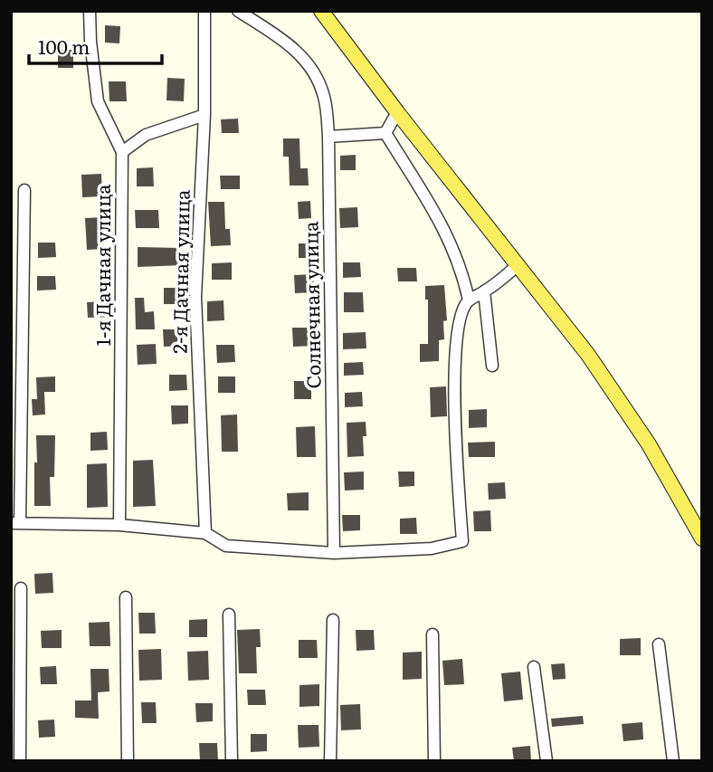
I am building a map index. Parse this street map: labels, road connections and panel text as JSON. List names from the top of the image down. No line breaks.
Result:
{"streets":{"street":["1-я Дачная улица","2-я Дачная улица","Солнечная улица"]},"scale_bar":"100 m"}
